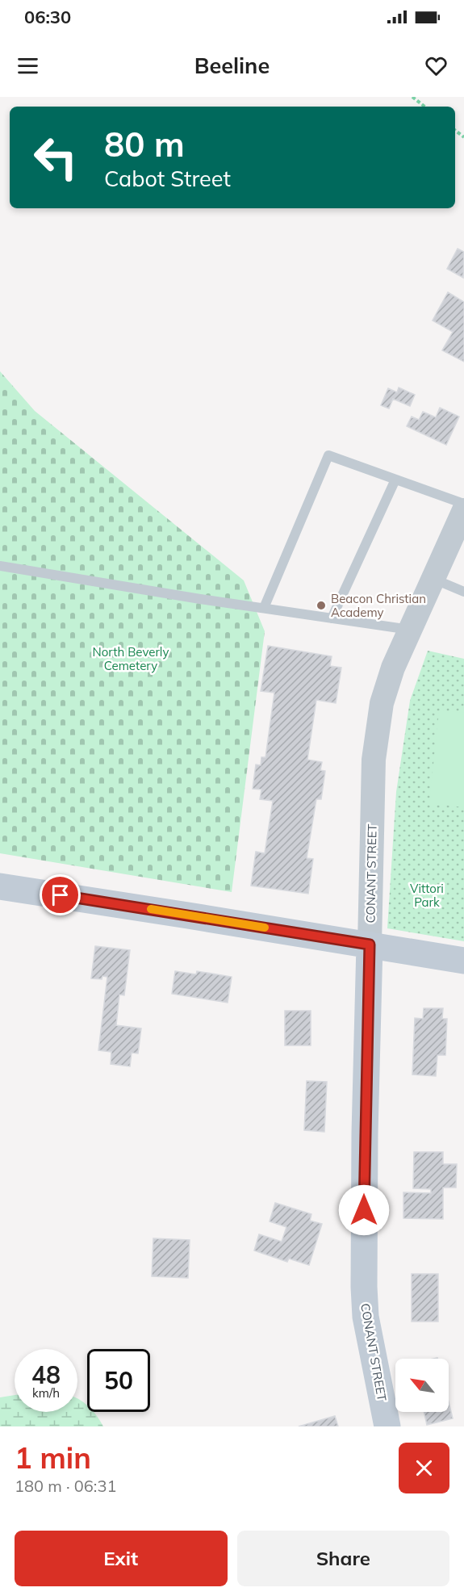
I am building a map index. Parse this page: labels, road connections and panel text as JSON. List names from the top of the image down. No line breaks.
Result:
{"streets":{"main road":["CONANT STREET"]},"parks":["North Beverly Cemetery","Vittori Park"],"places":["Beacon Christian Academy"],"north":"top left","page":{"status":"06:30","header":"Beeline","turn":["80 m","Cabot Street"],"speed":"48 km/h","limit":"50","heading":["1 min","180 m · 06:31"],"buttons":["Exit","Share"]}}
